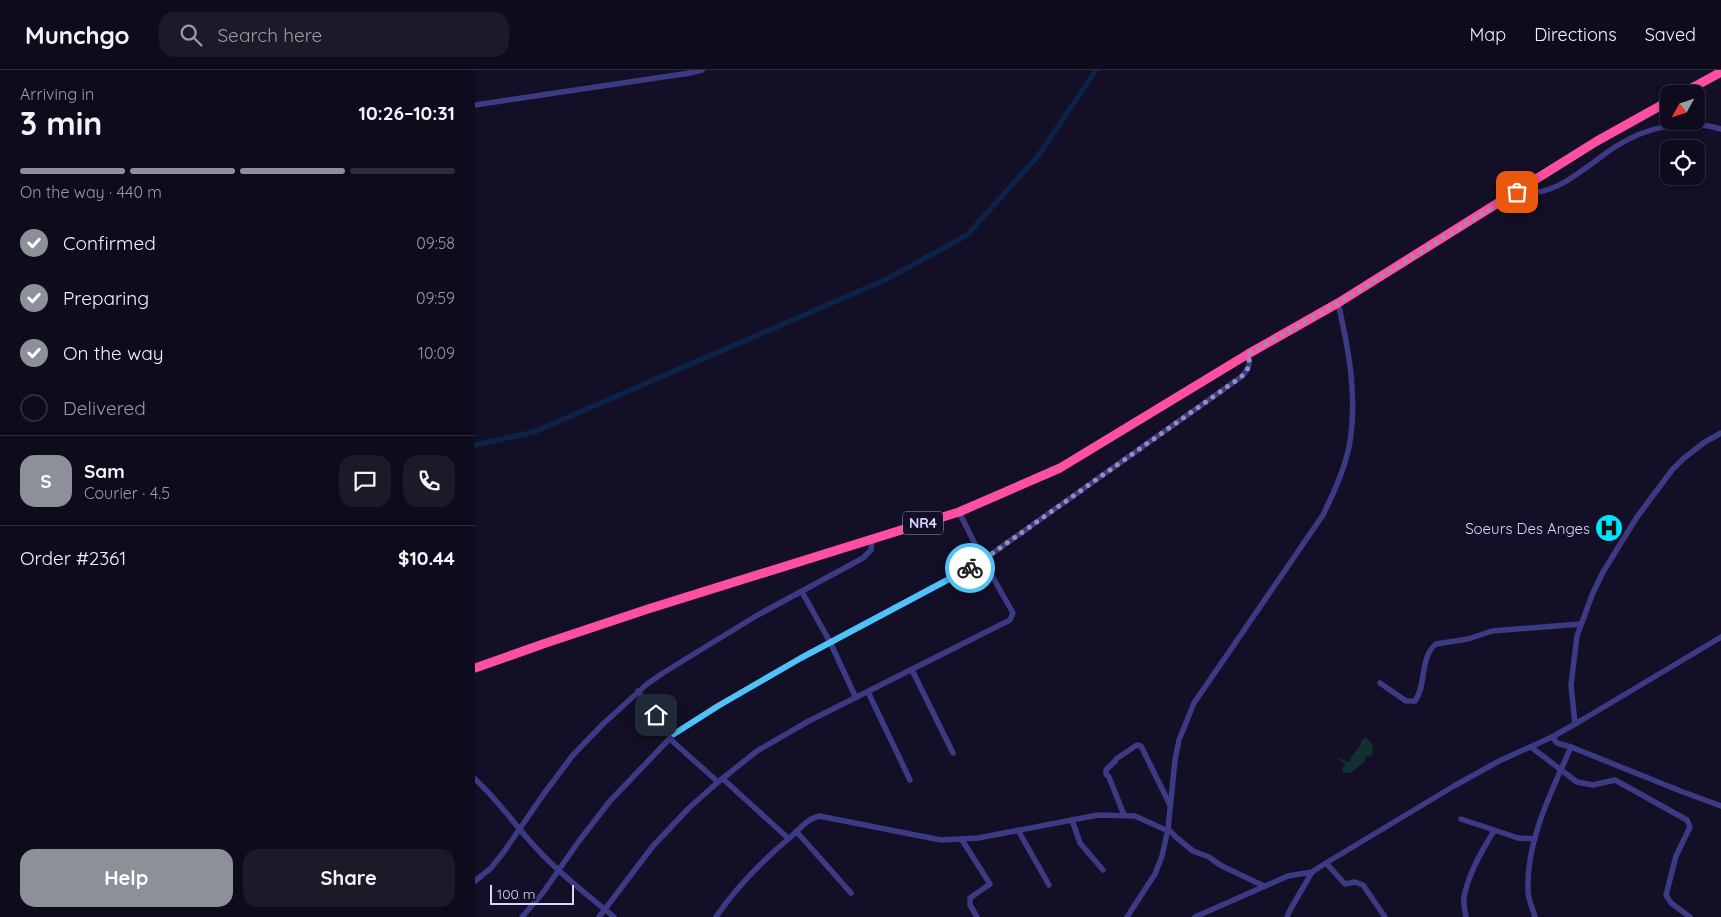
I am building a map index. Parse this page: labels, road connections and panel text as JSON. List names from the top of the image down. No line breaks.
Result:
{"streets":{"highway":["NR4"]},"places":{"hospital":["Soeurs Des Anges"]},"scale_bar":"100 m","north":"bottom left","page":{"header":"Munchgo","search":"Search here","nav":["Map","Directions","Saved"],"heading":["3 min","Arriving in","10:26–10:31"],"panel":["Sam","Courier · 4.5","Order #2361","$10.44"],"bar":"On the way · 440 m","list":[["Confirmed","09:58"],["Preparing","09:59"],["On the way","10:09"],"Delivered"],"round":"S","buttons":["Help","Share"],"scale":"100 m"}}
